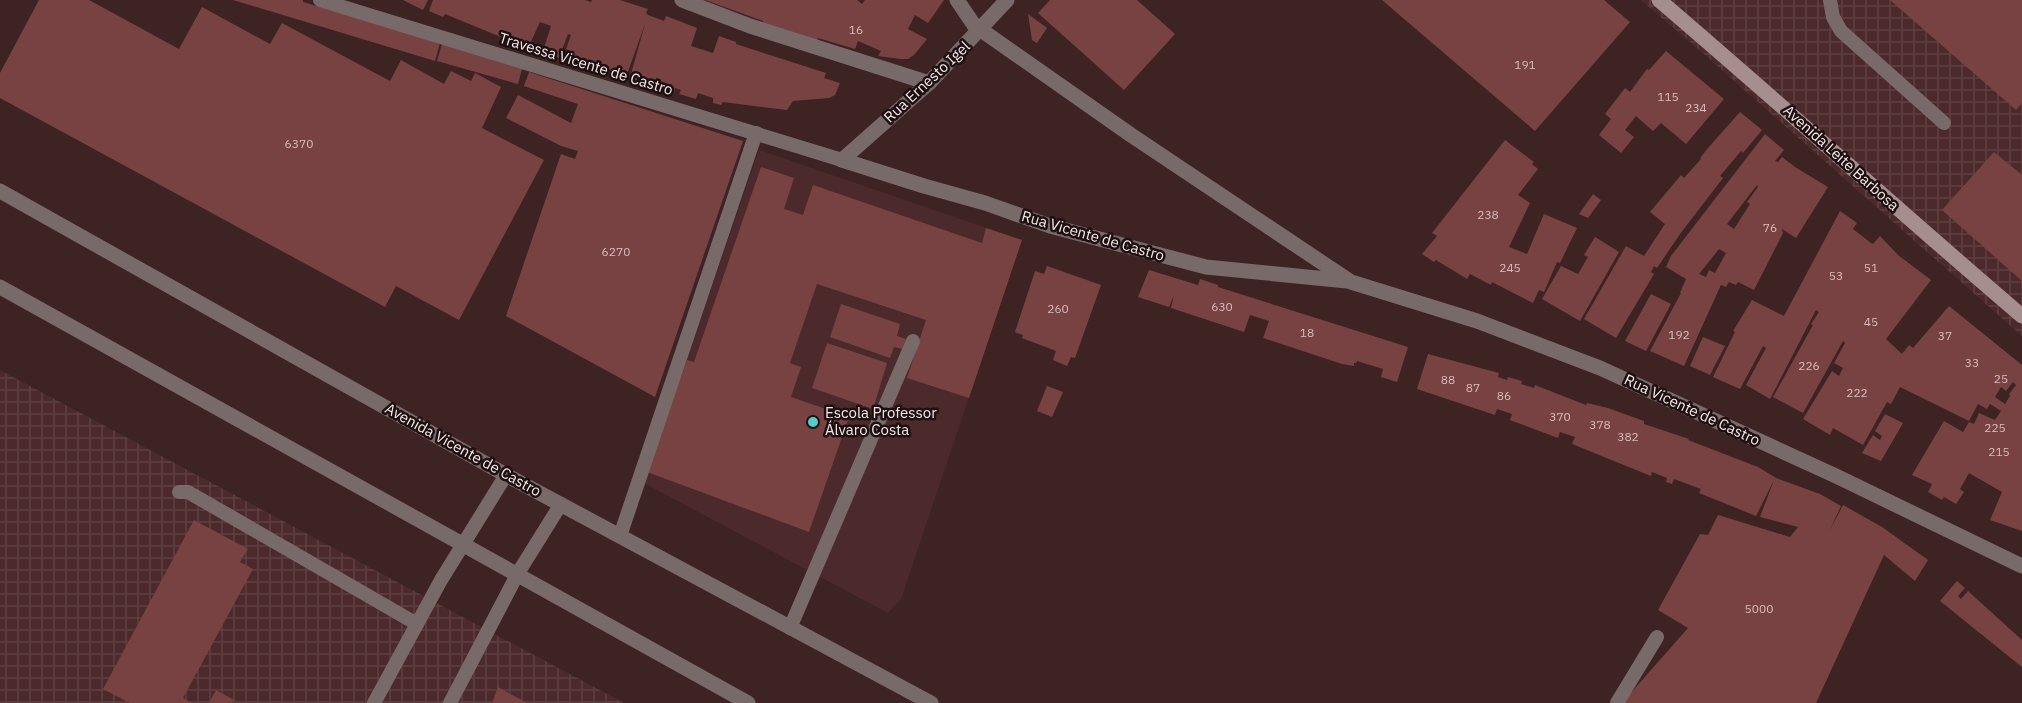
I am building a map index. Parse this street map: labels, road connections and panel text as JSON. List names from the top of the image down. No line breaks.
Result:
{"streets":{"street":["Rua Ernesto Igel","Avenida Leite Barbosa","Rua Vicente de Castro","Avenida Vicente de Castro"],"lane":["Travessa Vicente de Castro"]},"crossings":[["Travessa Vicente de Castro","Rua Ernesto Igel"],["Travessa Vicente de Castro","Rua Vicente de Castro"],["Rua Ernesto Igel","Rua Vicente de Castro"]],"places":["Escola Professor Álvaro Costa"],"house_numbers":["16","191","115","234","6370","238","76","6270","245","51","53","630","260","45","18","192","37","33","226","25","88","87","222","86","370","378","225","382","215","5000"]}
